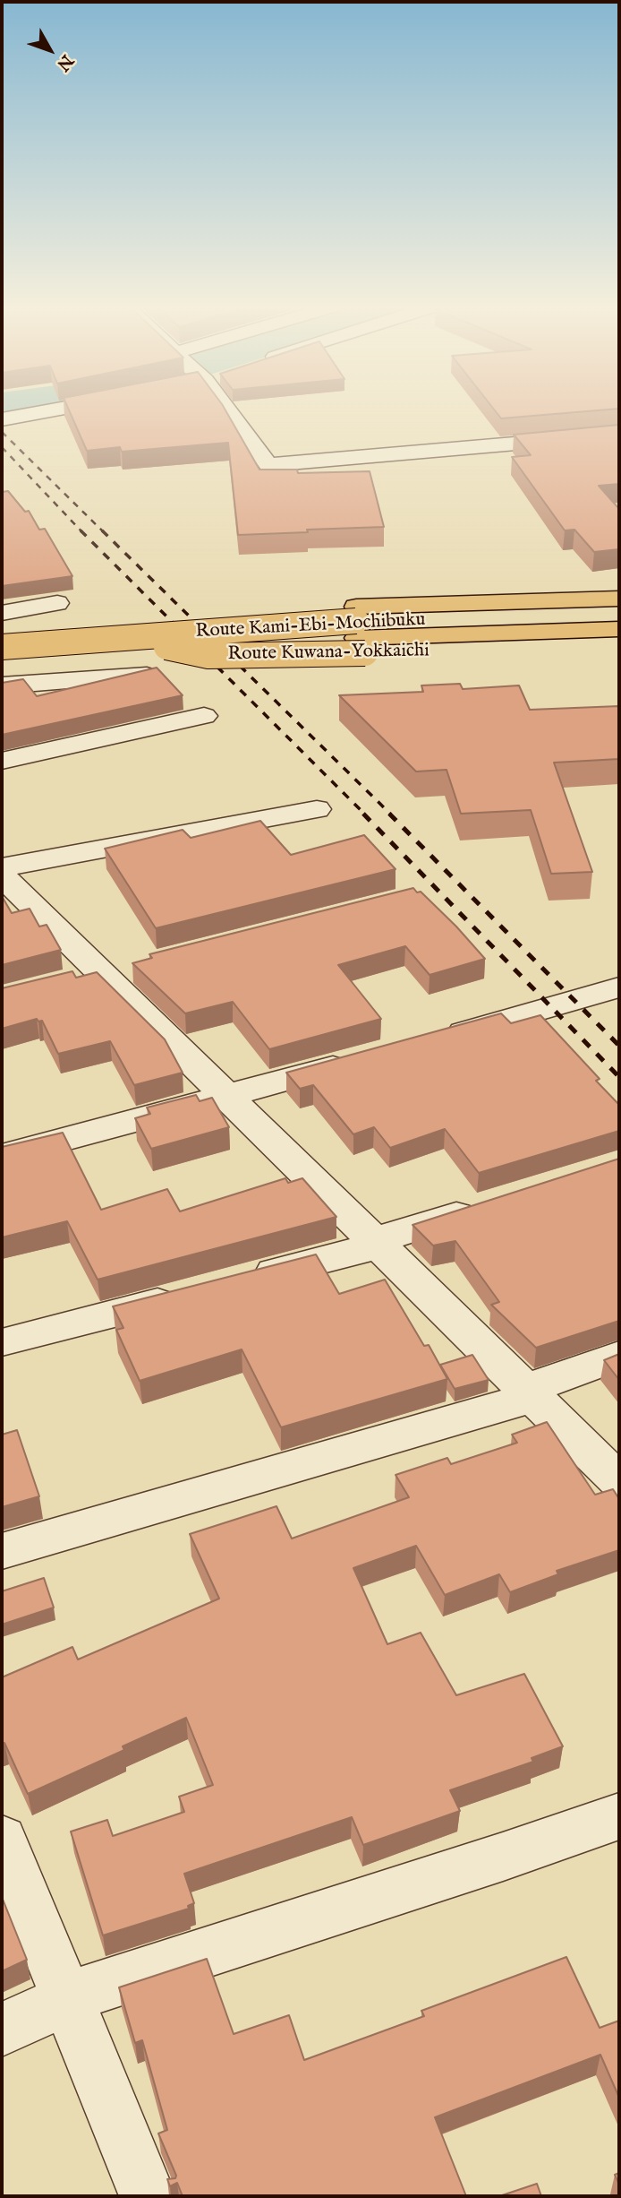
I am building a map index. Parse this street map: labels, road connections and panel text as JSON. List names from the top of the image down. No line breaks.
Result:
{"streets":{"main road":["Route Kami-Ebi-Mochibuku","Route Kuwana-Yokkaichi"]},"crossings":[["Route Kami-Ebi-Mochibuku","Route Kuwana-Yokkaichi"]],"north":"bottom right"}
